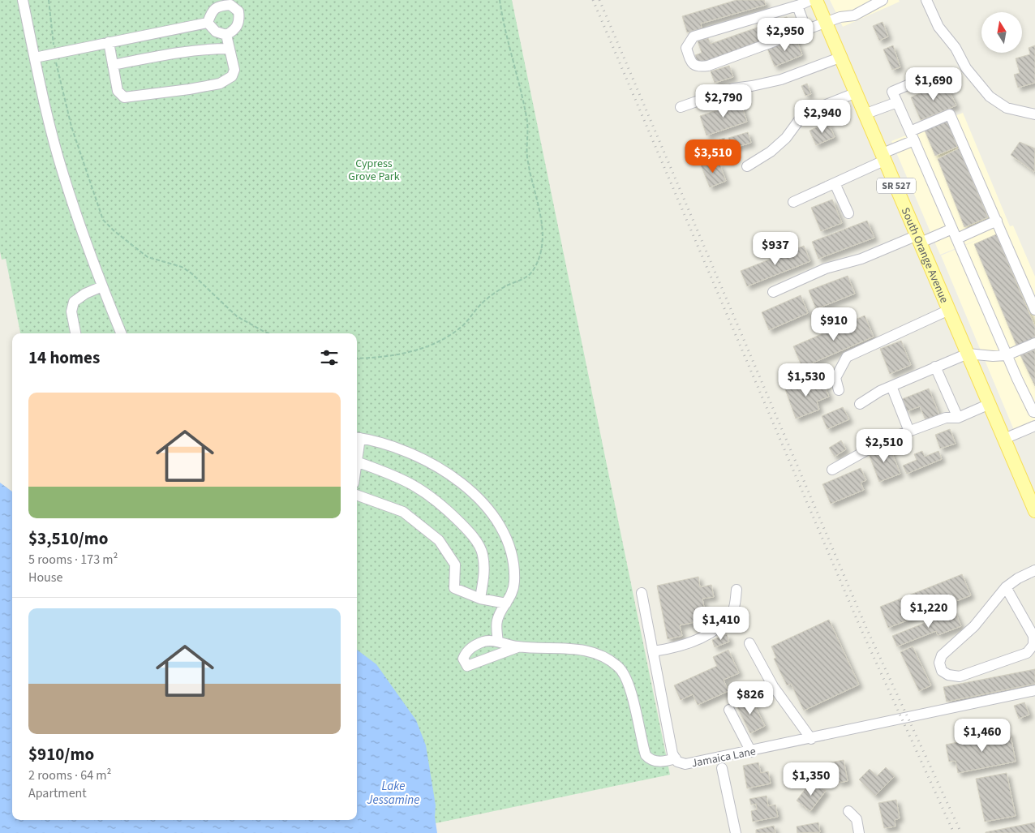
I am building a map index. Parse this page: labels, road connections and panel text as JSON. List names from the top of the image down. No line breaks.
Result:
{"streets":{"main road":["SR 527","South Orange Avenue"],"street":["Jamaica Lane"]},"water":["Lake Jessamine"],"parks":["Cypress Grove Park"],"north":"top","page":{"price":["$2,950","$1,690","$2,790","$2,940","$3,510","$937","$910","$1,530","$2,510","$1,220","$1,410","$826","$1,460","$1,350"],"heading":"14 homes","list":[{"name":"$3,510/mo","note":"5 rooms · 173 m² · House"},{"name":"$910/mo","note":"2 rooms · 64 m² · Apartment"}]}}
